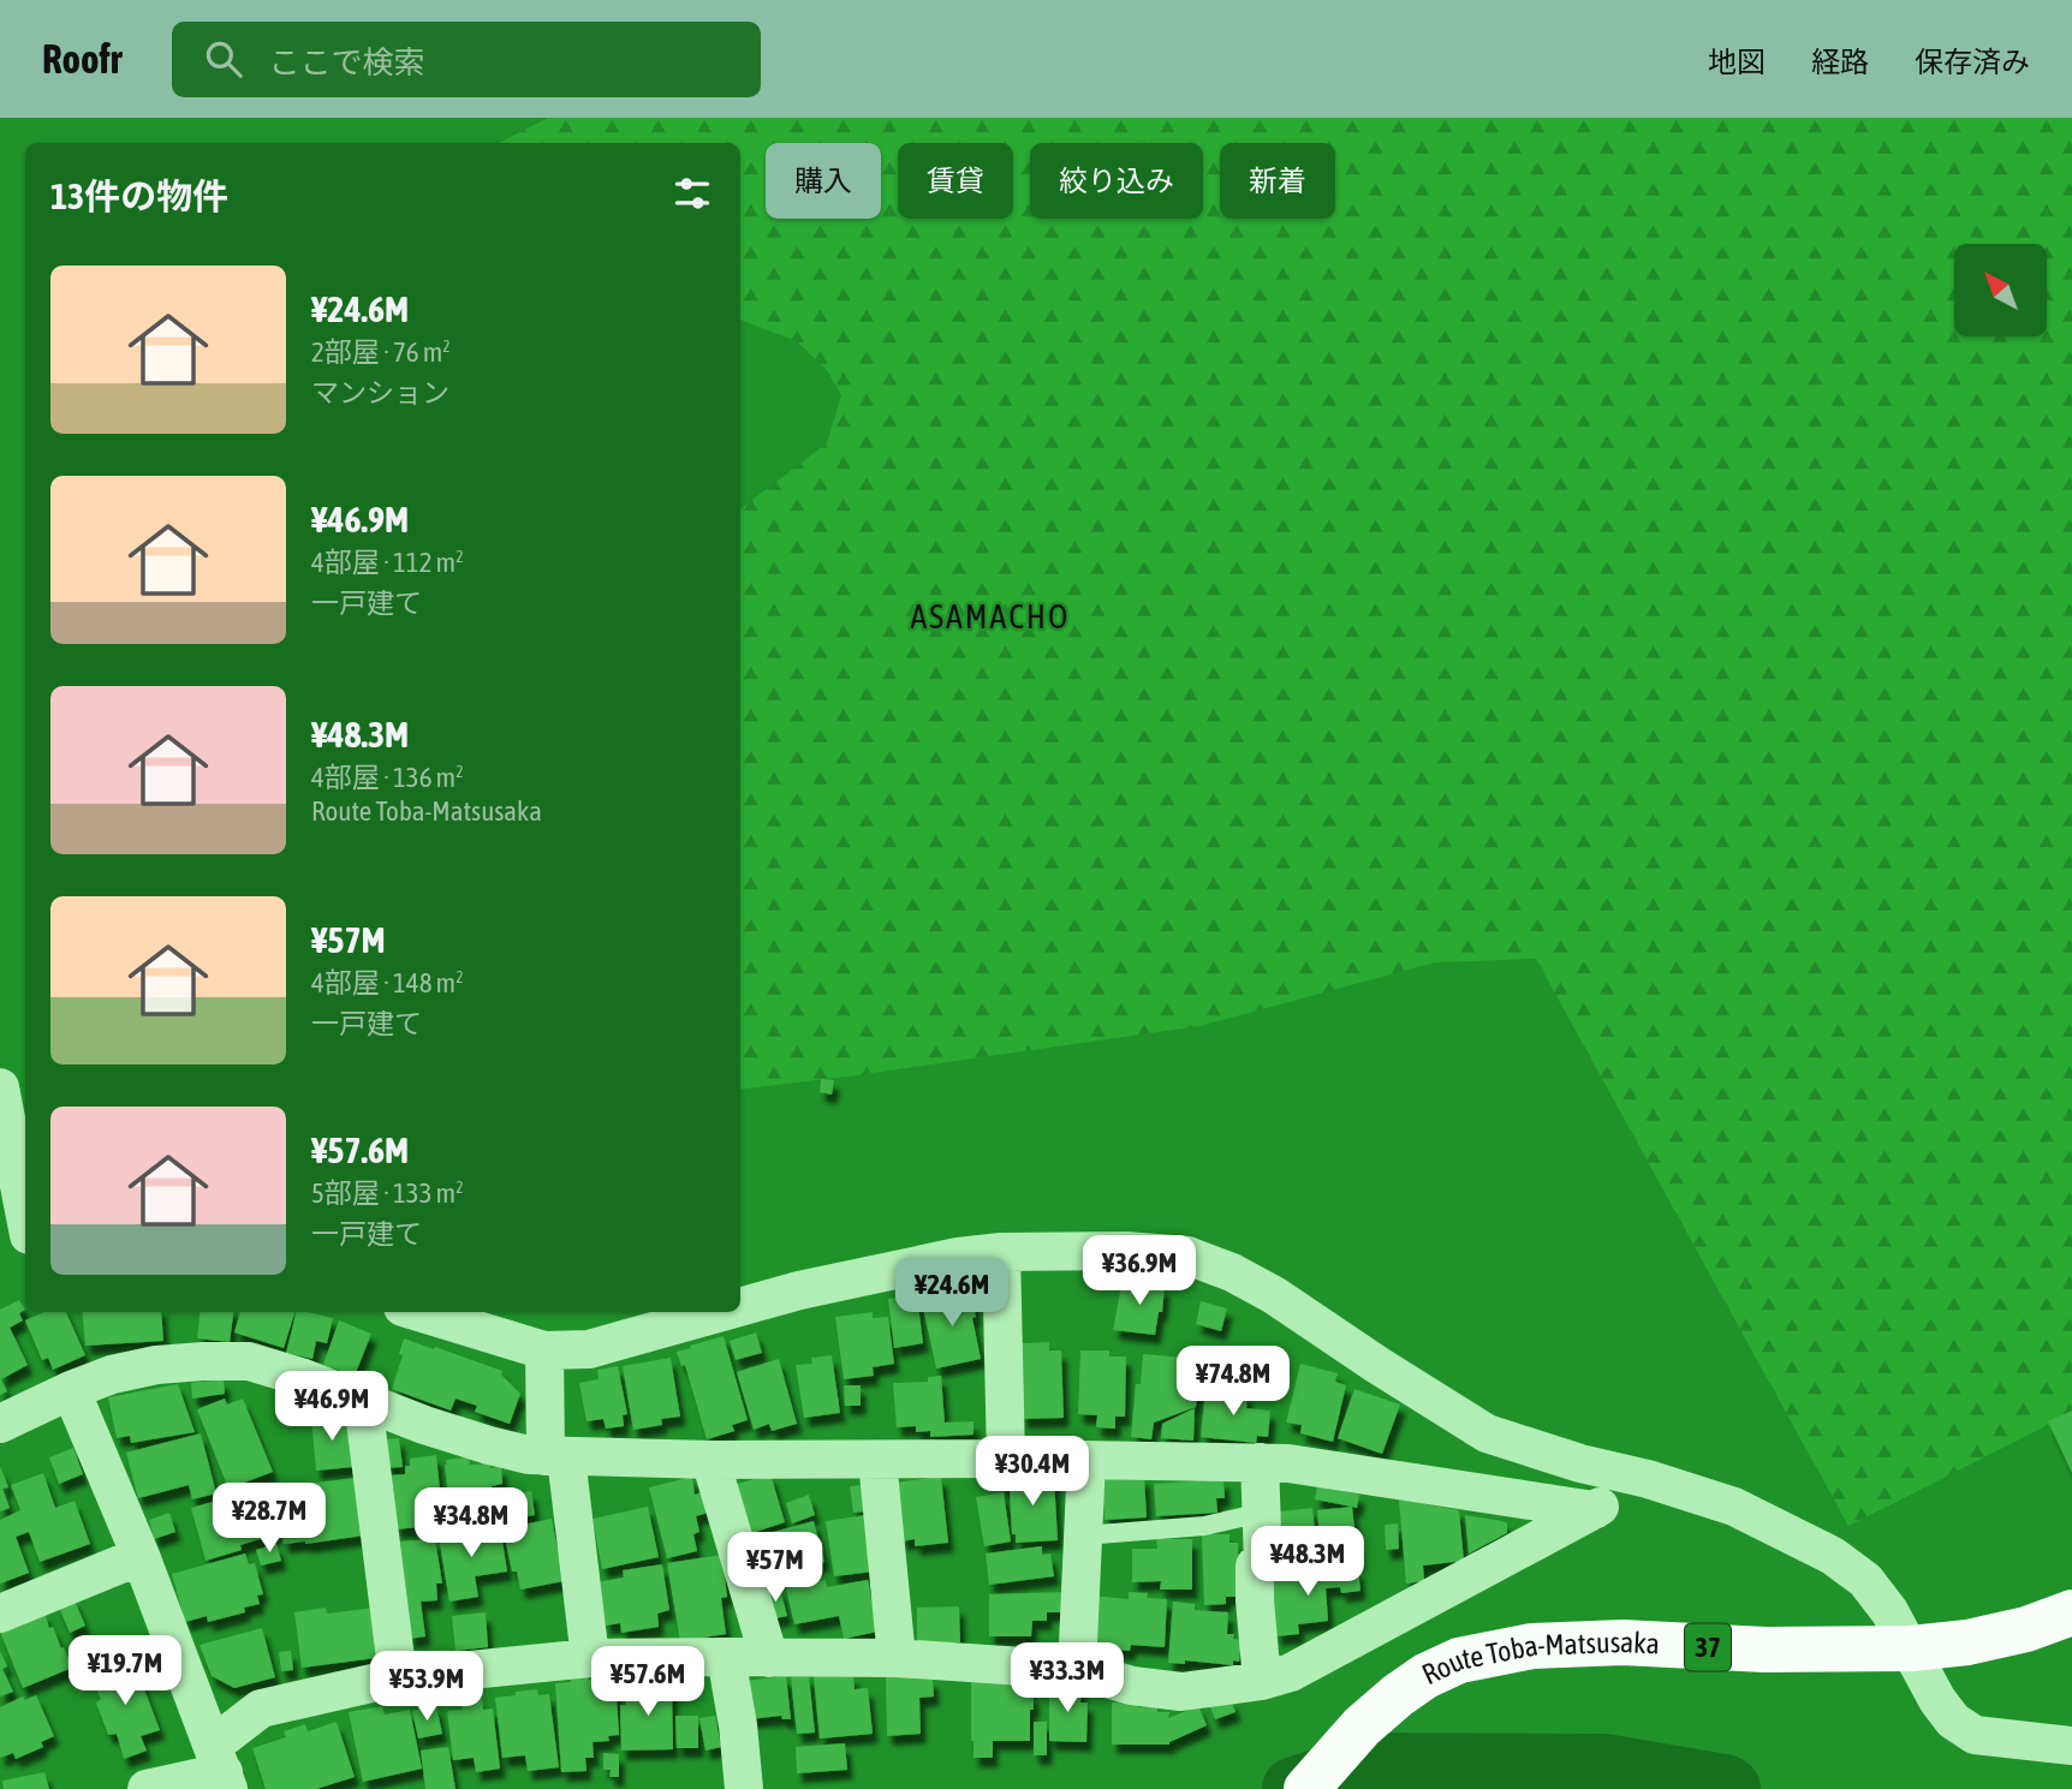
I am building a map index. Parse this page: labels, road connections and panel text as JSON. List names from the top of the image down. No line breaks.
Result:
{"streets":{"main road":["37","Route Toba-Matsusaka"]},"districts":["ASAMACHO"],"north":"top left","page":{"header":"Roofr","search":"ここで検索","nav":["地図","経路","保存済み"],"chip":["購入","賃貸","絞り込み","新着"],"heading":"13件の物件","list":[{"name":"¥24.6M","note":"2部屋 · 76 m² · マンション"},{"name":"¥46.9M","note":"4部屋 · 112 m² · 一戸建て"},{"name":"¥48.3M","note":"4部屋 · 136 m² · Route Toba-Matsusaka"},{"name":"¥57M","note":"4部屋 · 148 m² · 一戸建て"},{"name":"¥57.6M","note":"5部屋 · 133 m² · 一戸建て"}],"price":["¥36.9M","¥24.6M","¥74.8M","¥46.9M","¥30.4M","¥28.7M","¥34.8M","¥48.3M","¥57M","¥19.7M","¥33.3M","¥57.6M","¥53.9M"]}}
